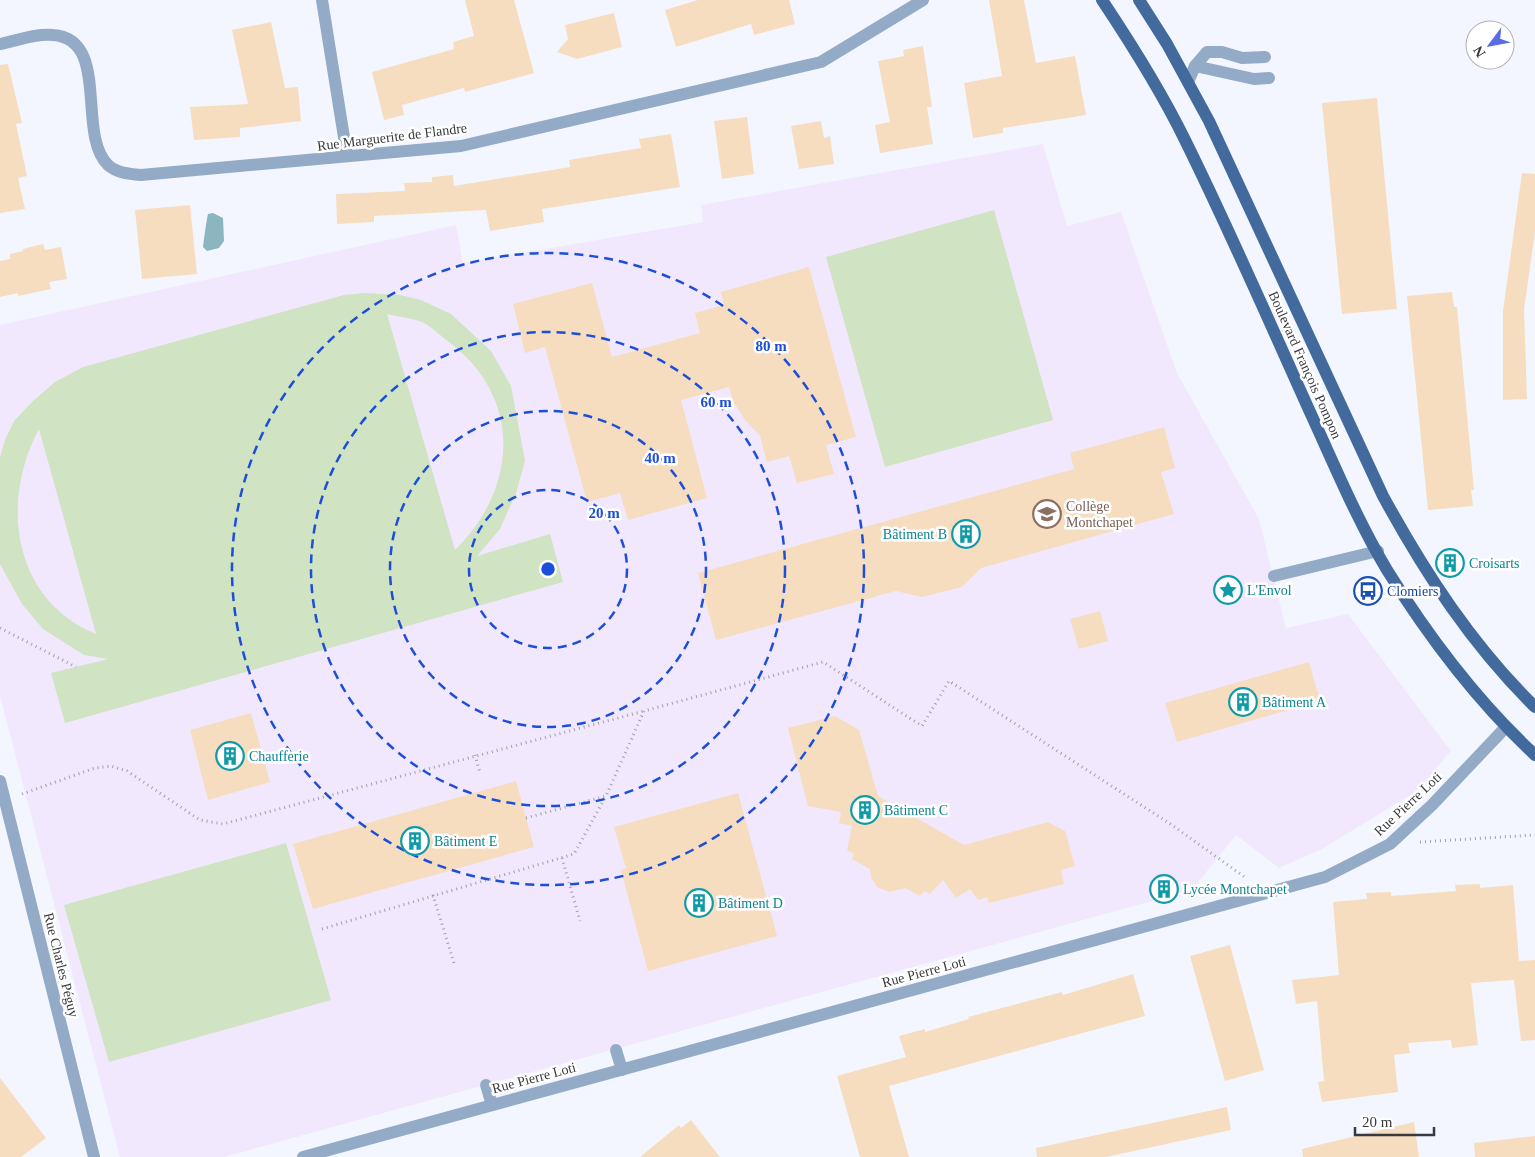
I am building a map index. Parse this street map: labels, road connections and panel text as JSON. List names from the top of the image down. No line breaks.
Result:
{"streets":{"main road":["Boulevard François Pompon"],"street":["Rue Marguerite de Flandre","Rue Pierre Loti","Rue Charles Péguy"]},"crossings":[["Boulevard François Pompon","Rue Pierre Loti"]],"places":{"school or university":["Collège Montchapet"],"building":["Bâtiment B","Croisarts","Bâtiment A","Chaufferie","Bâtiment C","Bâtiment E","Lycée Montchapet","Bâtiment D"],"place":["L'Envol"],"bus stop":["Clomiers"]},"scale_bar":"20 m","north":"bottom left","rings":["80 m","60 m","40 m","20 m"]}
